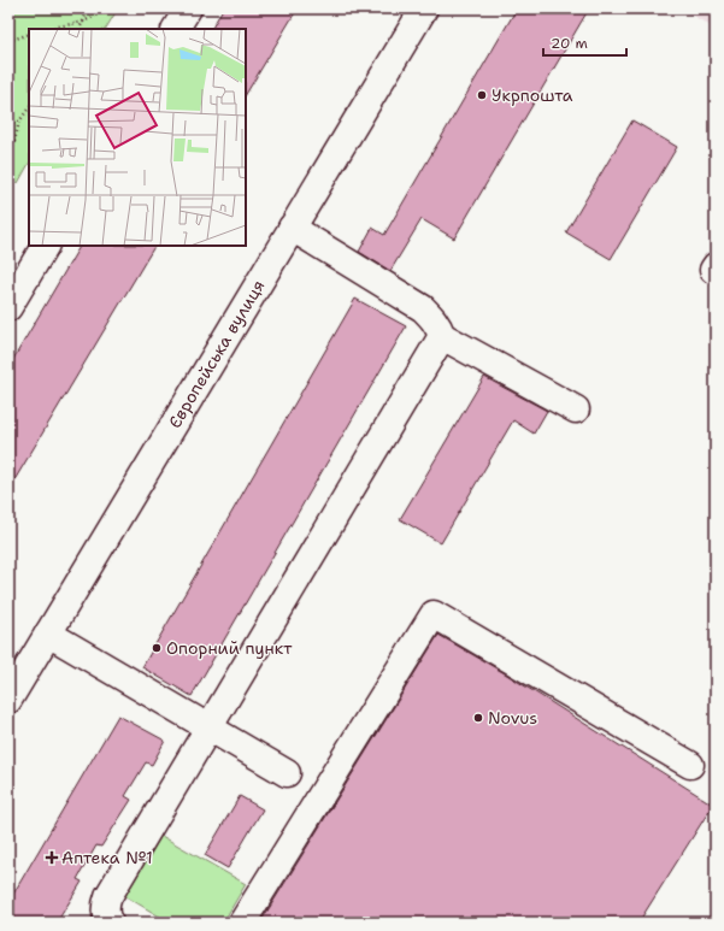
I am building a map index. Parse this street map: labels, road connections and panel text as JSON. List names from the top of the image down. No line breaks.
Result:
{"streets":{"street":["Європейська вулиця"]},"places":{"other":["Укрпошта","Опорний пункт","Novus"],"health":["Аптека №1"]},"scale_bar":"20 m"}
